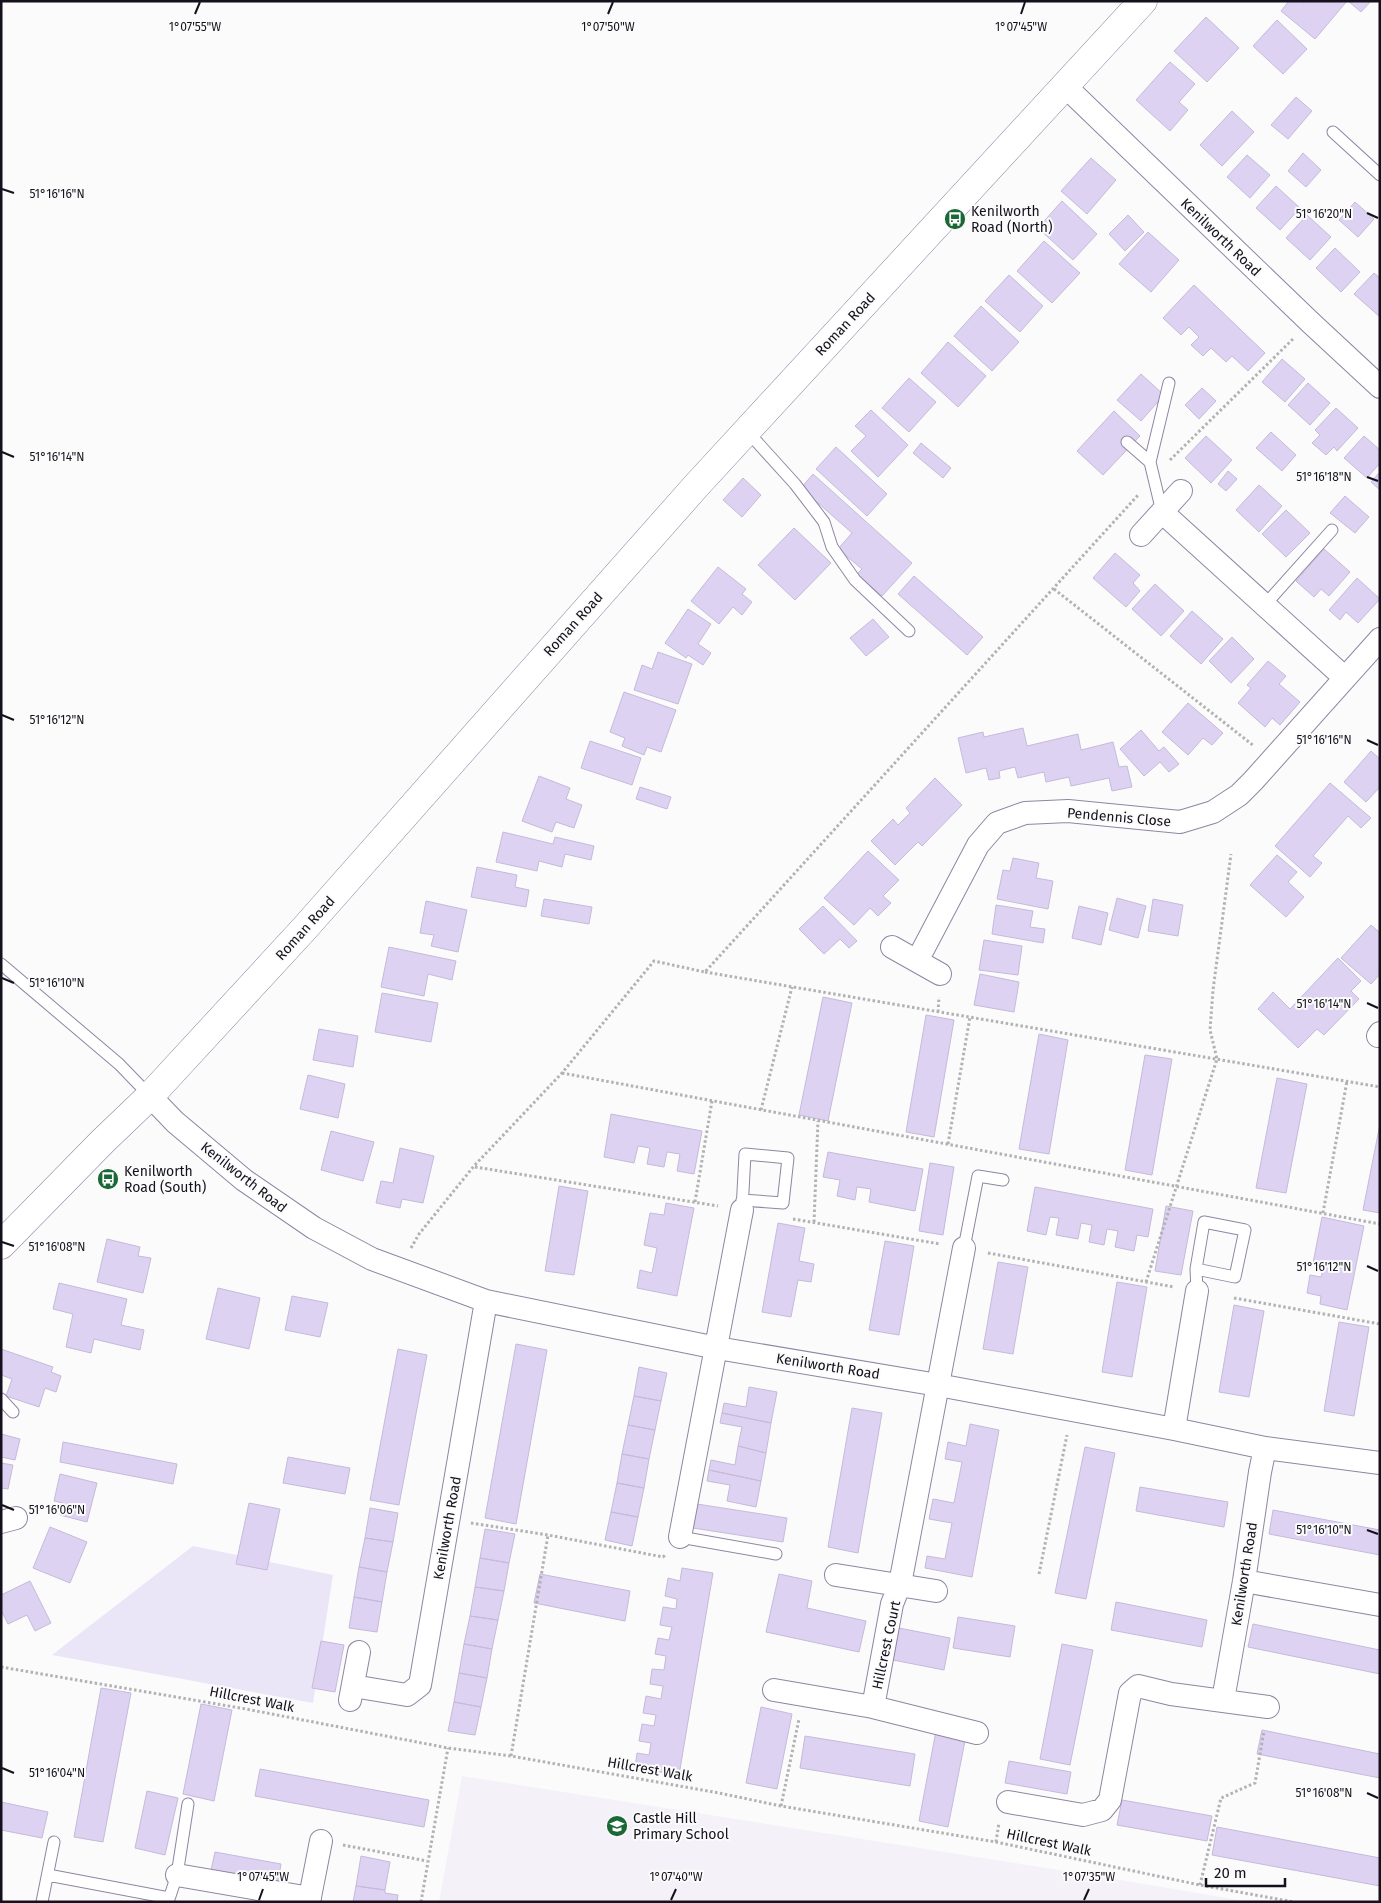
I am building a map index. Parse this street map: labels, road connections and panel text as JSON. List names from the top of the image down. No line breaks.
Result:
{"streets":{"street":["Kenilworth Road","Roman Road","Pendennis Close","Hillcrest Court"],"path":["Hillcrest Walk"]},"crossings":[["Kenilworth Road","Roman Road"]],"places":{"bus stop":["Kenilworth Road (North)","Kenilworth Road (South)"],"school or university":["Castle Hill Primary School"]},"scale_bar":"20 m","coordinates":["1°07'45\"W","1°07'55\"W","1°07'50\"W","51°16'16\"N","51°16'20\"N","51°16'14\"N","51°16'18\"N","51°16'12\"N","51°16'10\"N","51°16'08\"N","51°16'06\"N","51°16'04\"N","1°07'40\"W","1°07'35\"W"]}
